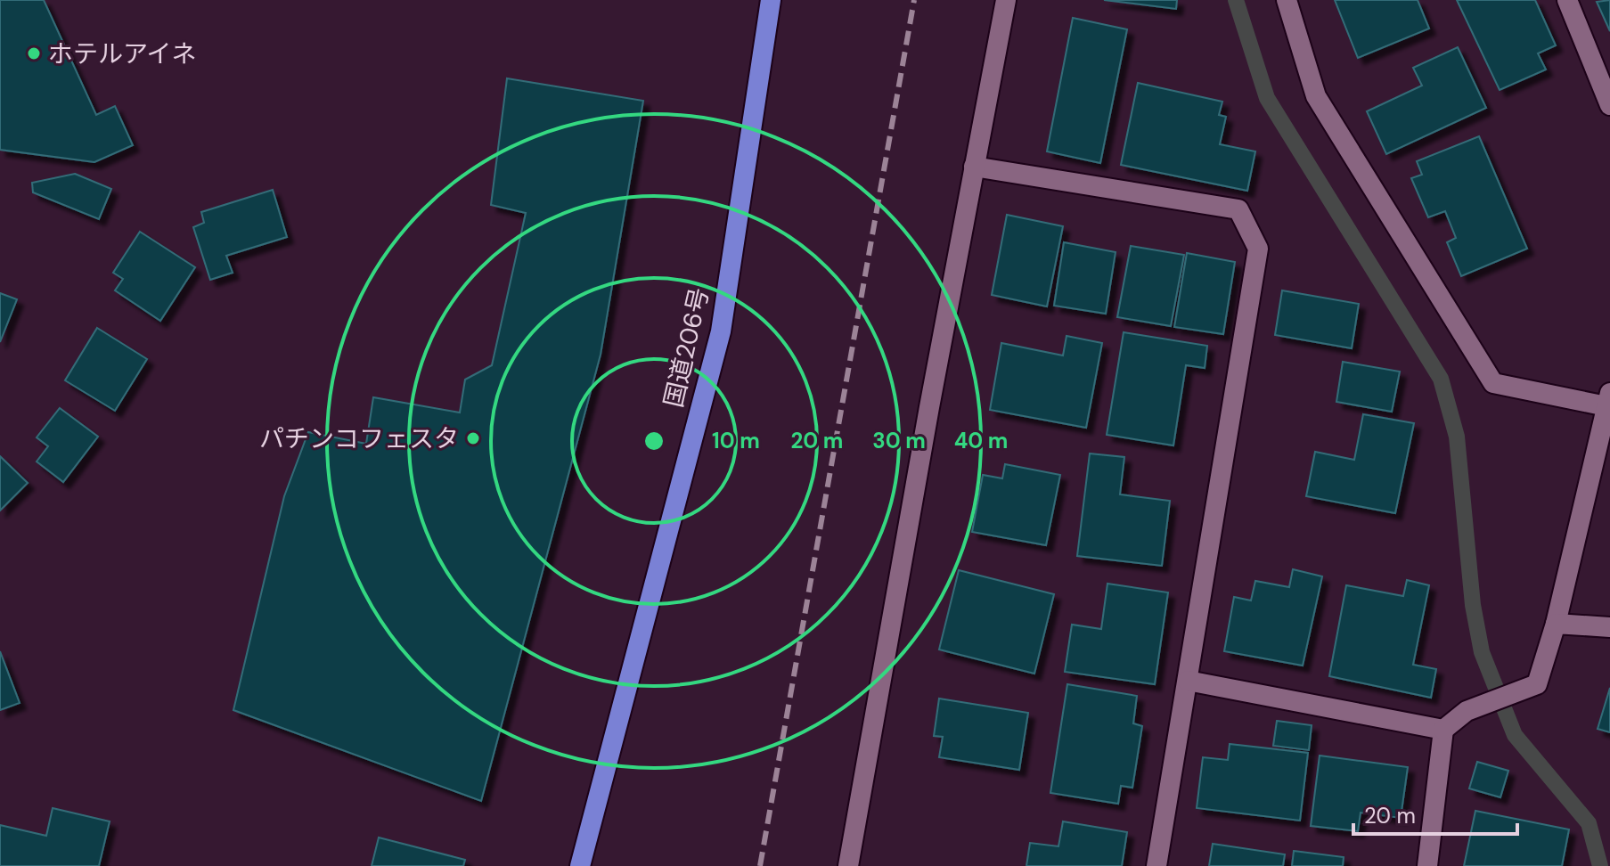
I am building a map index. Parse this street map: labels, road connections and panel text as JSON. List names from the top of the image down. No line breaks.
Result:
{"streets":{"highway":["国道206号"]},"places":["ホテルアイネ","パチンコフェスタ"],"scale_bar":"20 m","rings":["10 m","20 m","30 m","40 m"]}
